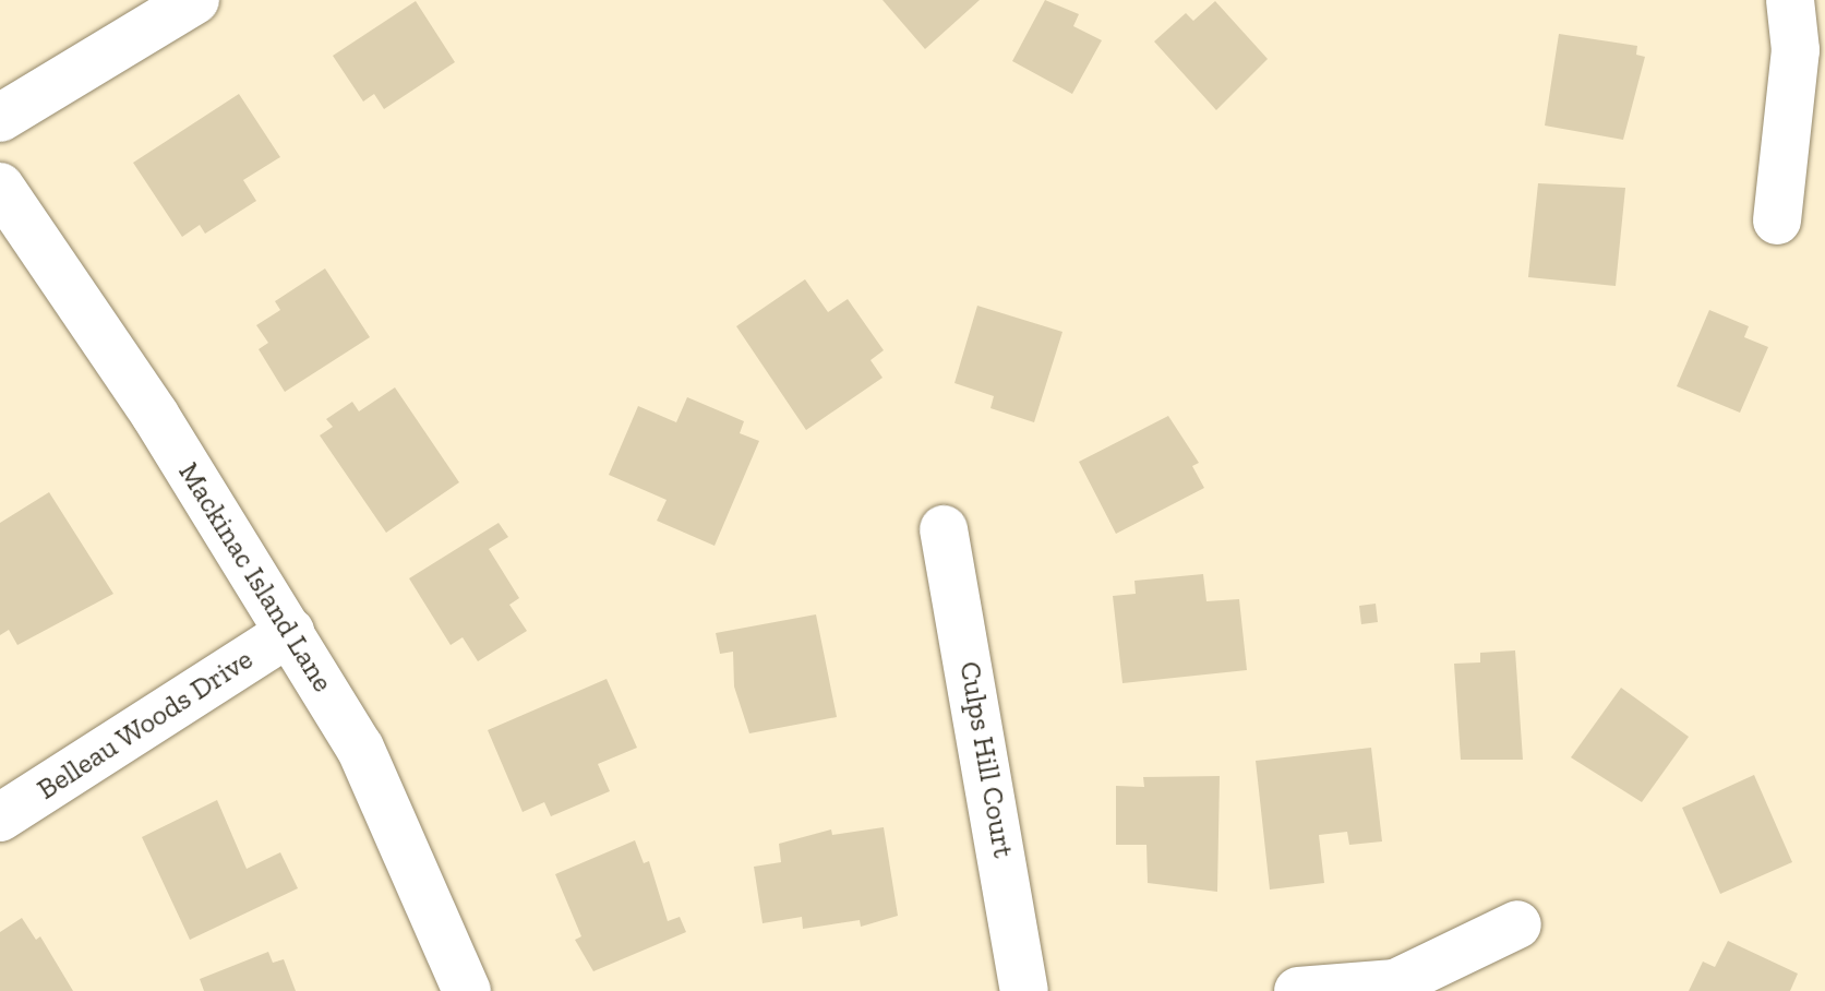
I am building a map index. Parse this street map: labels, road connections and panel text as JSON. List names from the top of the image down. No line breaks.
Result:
{"streets":{"street":["Mackinac Island Lane","Belleau Woods Drive","Culps Hill Court"]},"crossings":[["Mackinac Island Lane","Belleau Woods Drive"]]}
